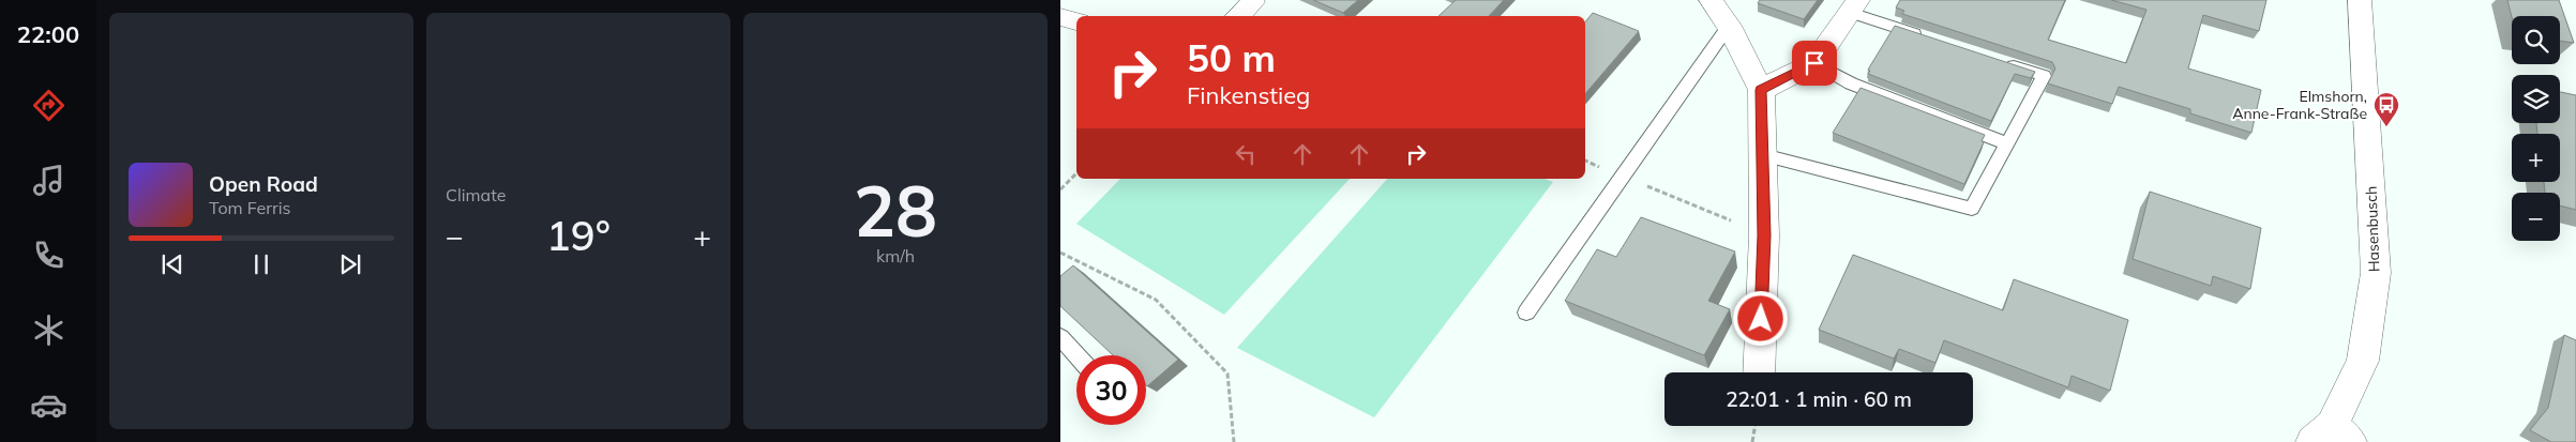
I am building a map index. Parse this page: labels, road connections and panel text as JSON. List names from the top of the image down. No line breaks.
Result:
{"streets":{"street":["Hasenbusch"]},"places":{"bus stop":["Elmshorn, Anne-Frank-Straße"]},"page":{"tabs":"22:00","tile":["Climate",["28","km/h"]],"map_buttons":["+","−"],"turn":["50 m","Finkenstieg"],"song":["Open Road","Tom Ferris"],"heat":["−","19°","+"],"limit":"30","trip":"22:01 · 1 min · 60 m"}}
